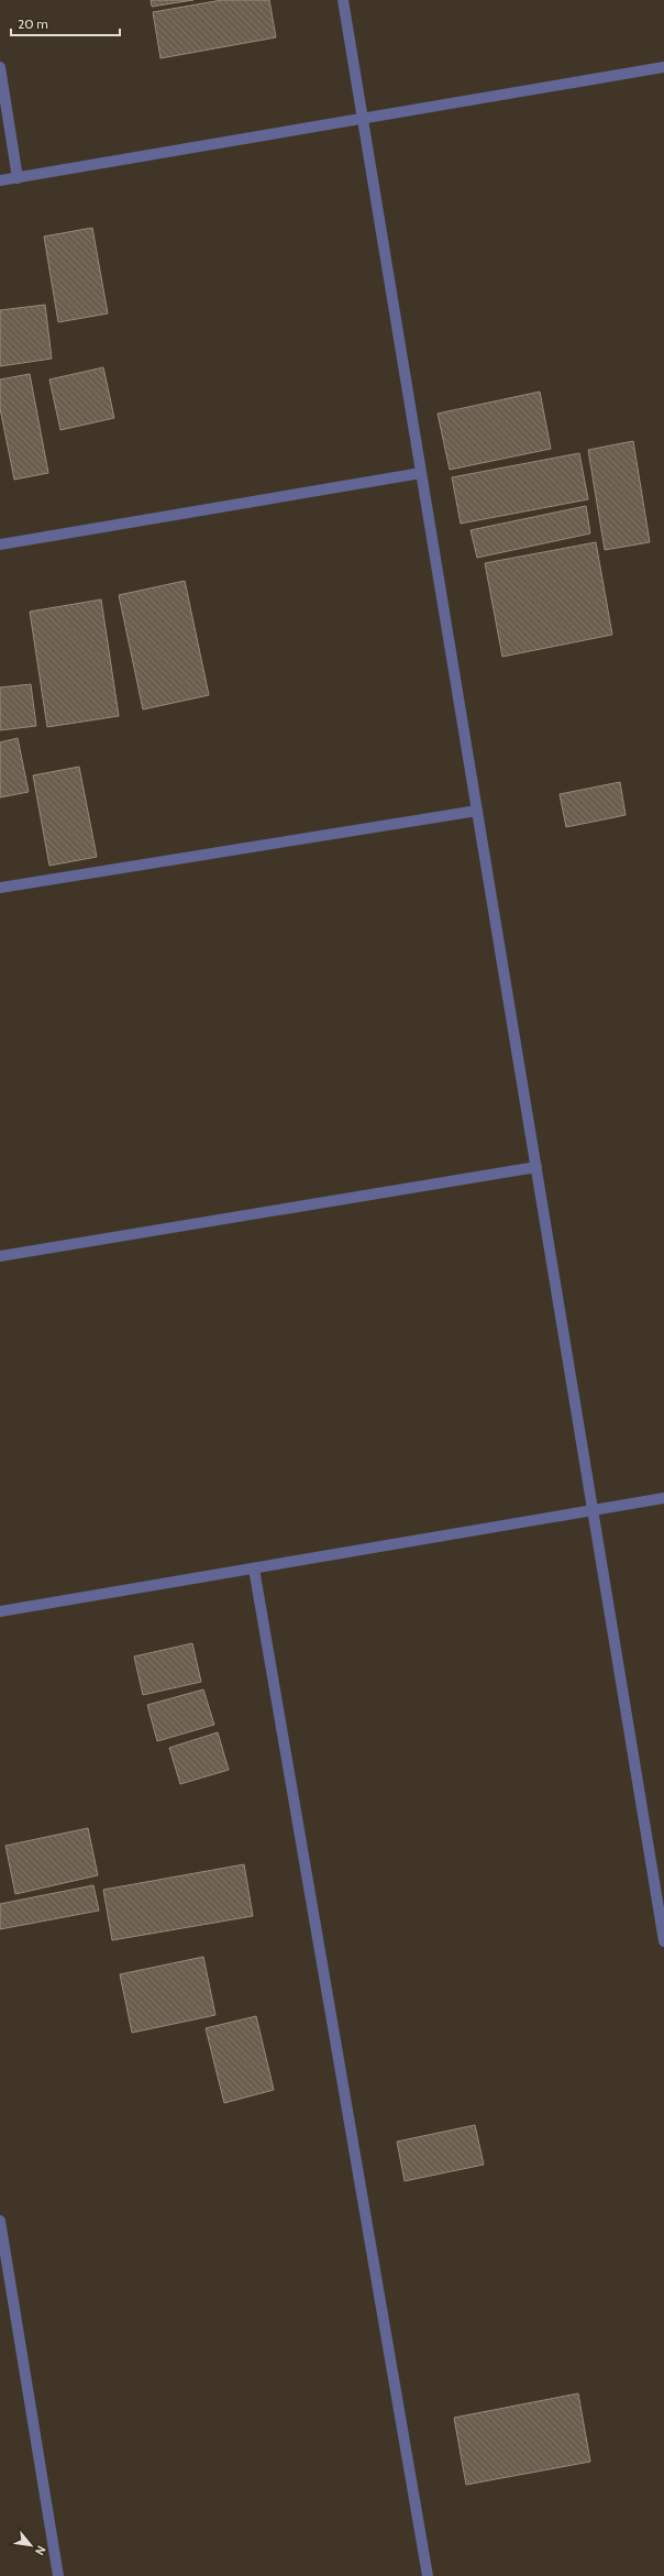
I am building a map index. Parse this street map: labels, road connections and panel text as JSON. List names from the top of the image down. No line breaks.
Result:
{"scale_bar":"20 m","north":"bottom right"}
